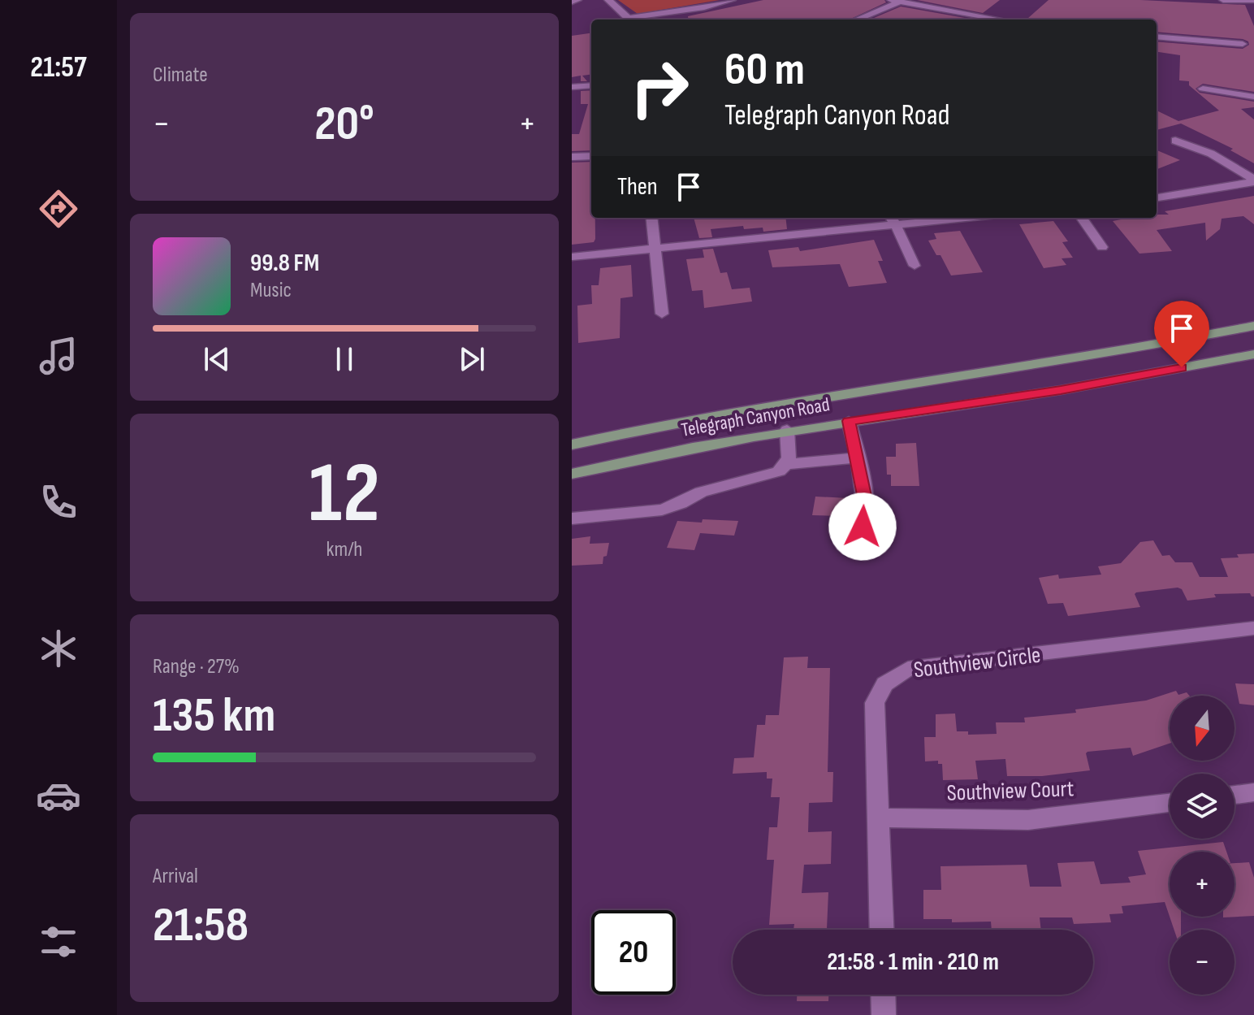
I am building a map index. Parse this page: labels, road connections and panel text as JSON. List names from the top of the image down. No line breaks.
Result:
{"streets":{"main road":["Telegraph Canyon Road"],"street":["Southview Circle","Southview Court"]},"crossings":[["Southview Circle","Southview Court"]],"north":"bottom","page":{"tabs":"21:57","tile":["Climate",["12","km/h"],["Range · 27%","135 km"],["Arrival","21:58"]],"turn":["60 m","Telegraph Canyon Road"],"heat":["−","20°","+"],"then":"Then","song":["99.8 FM","Music"],"map_buttons":["+","−"],"limit":"20","trip":"21:58 · 1 min · 210 m"}}
